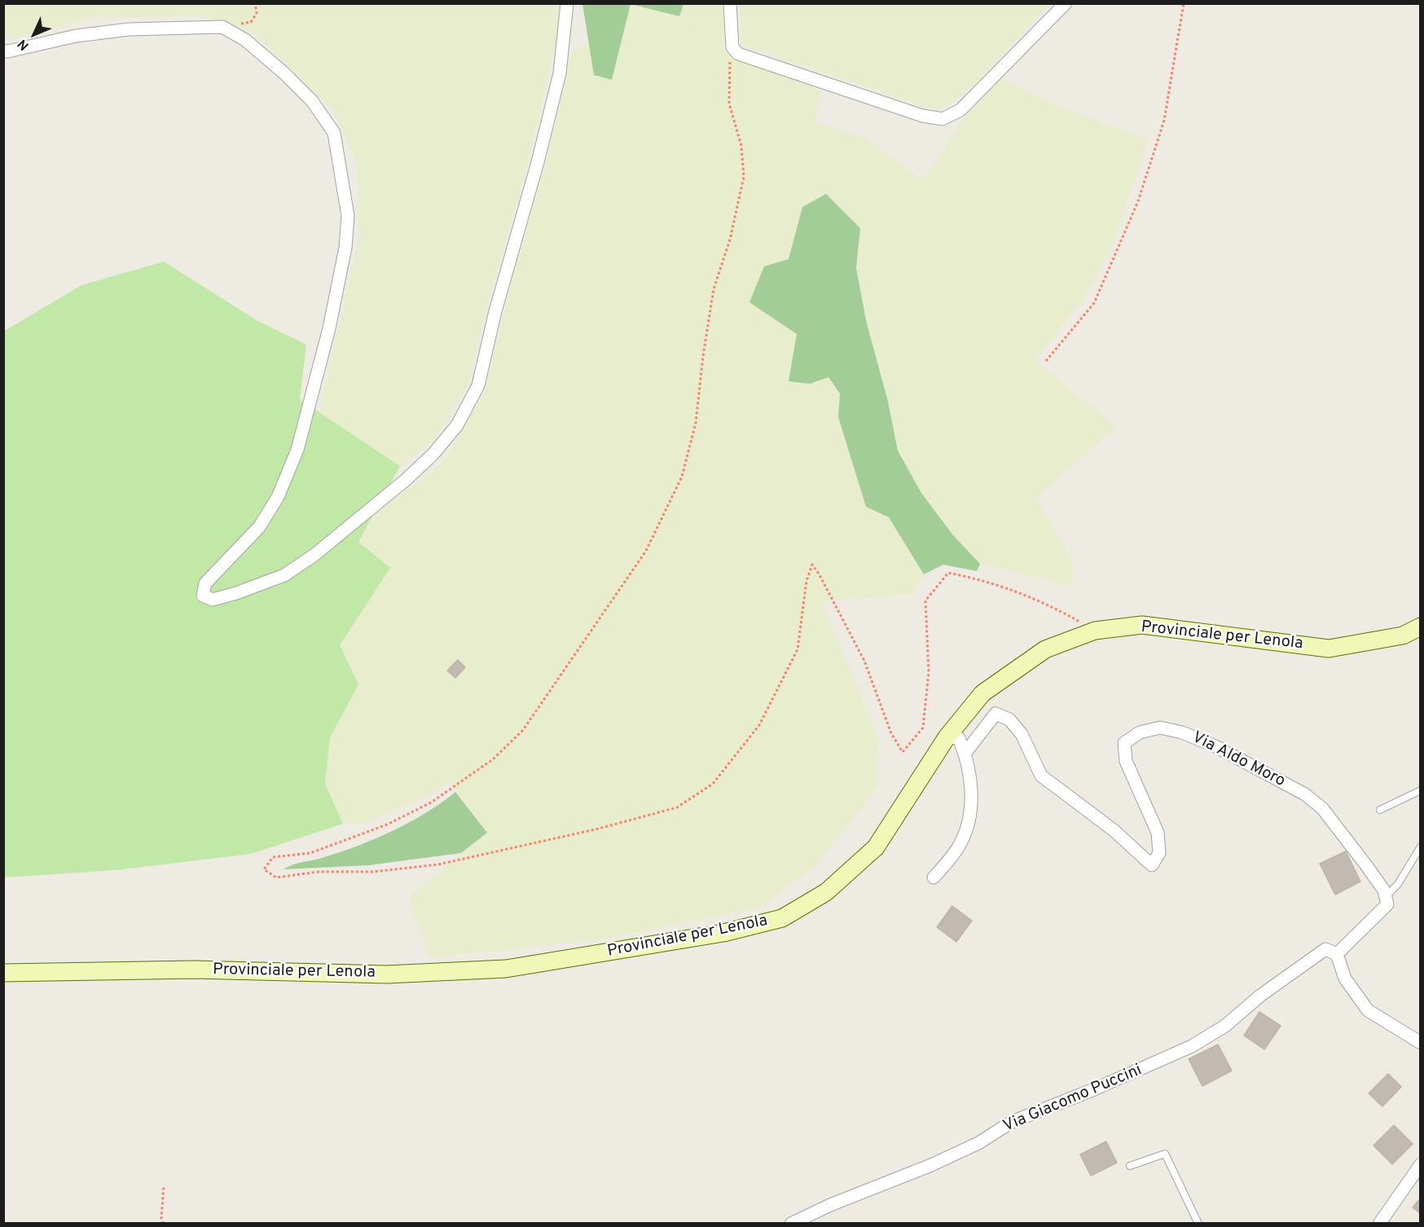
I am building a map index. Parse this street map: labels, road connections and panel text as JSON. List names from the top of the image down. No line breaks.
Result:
{"streets":{"main road":["Provinciale per Lenola"],"street":["Via Aldo Moro","Via Giacomo Puccini"]},"north":"bottom left"}
